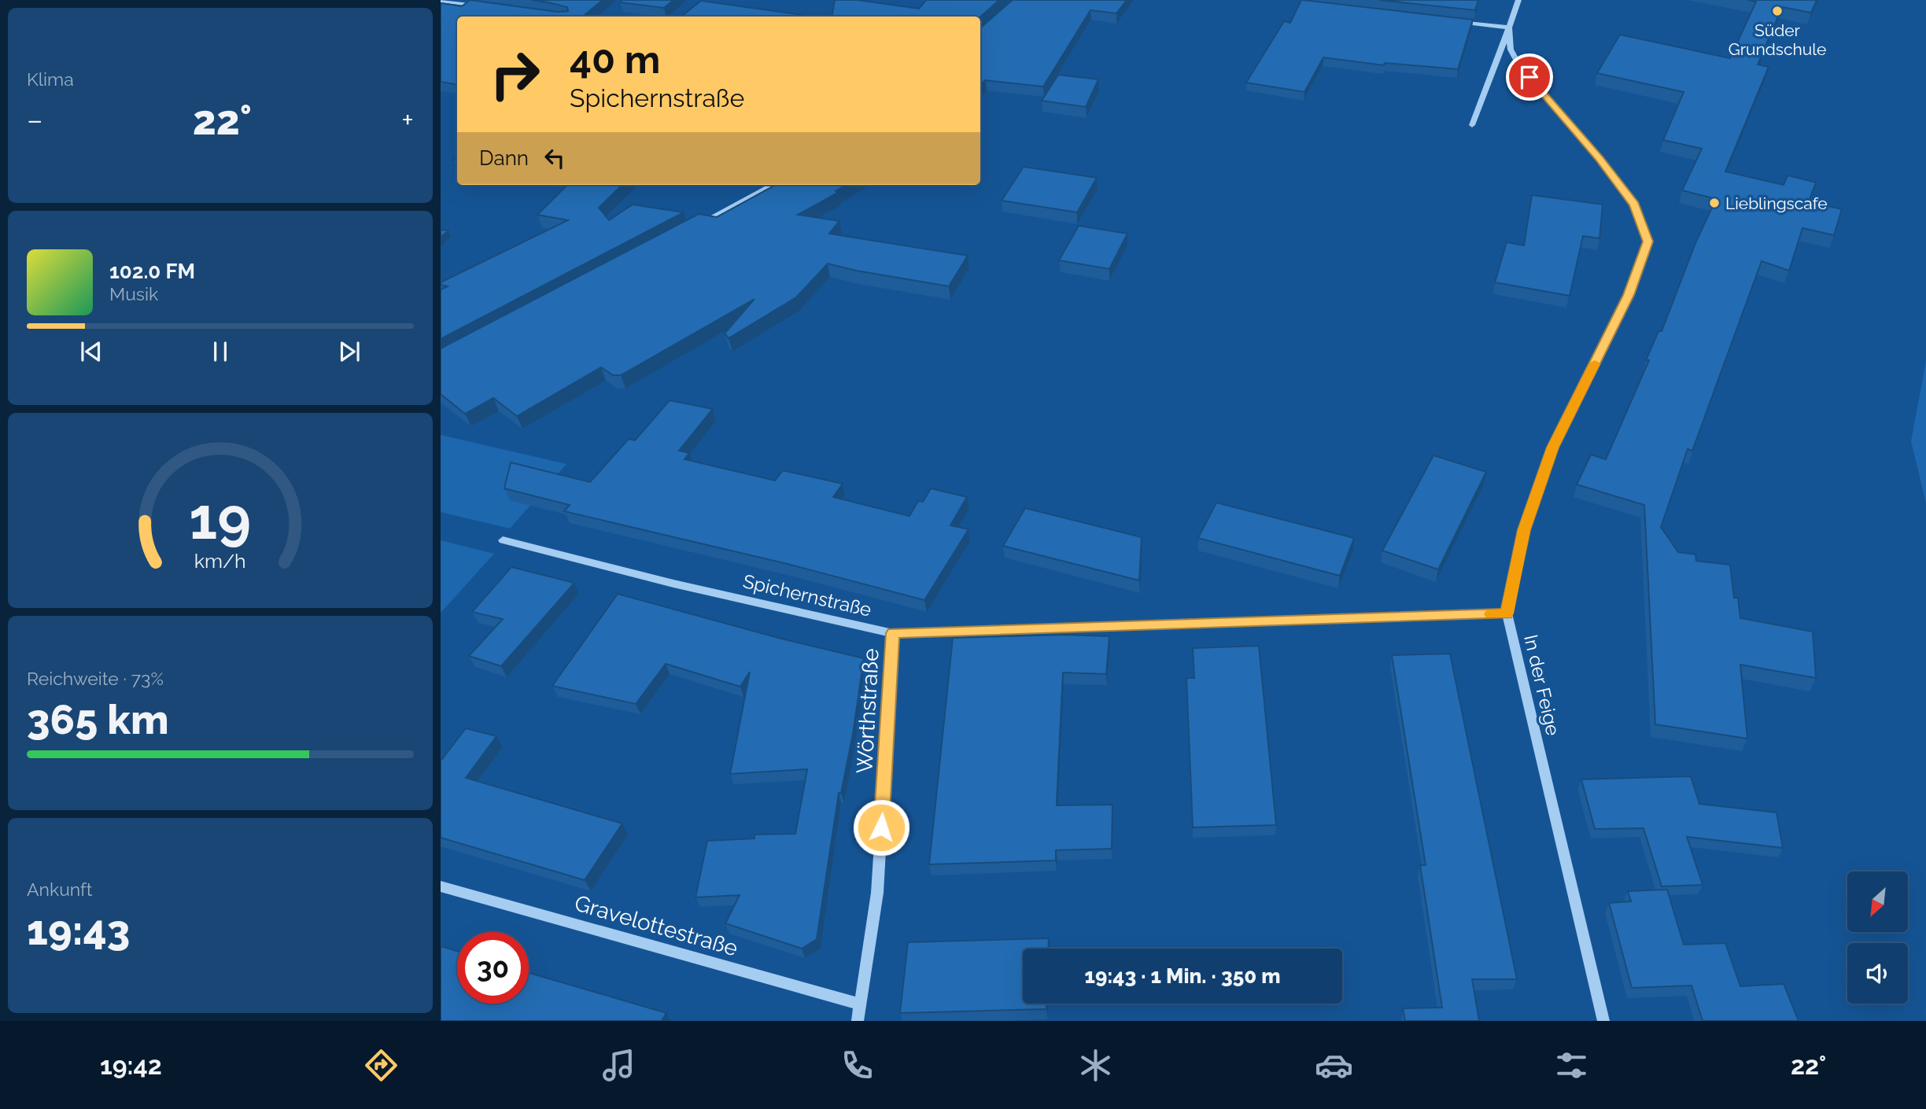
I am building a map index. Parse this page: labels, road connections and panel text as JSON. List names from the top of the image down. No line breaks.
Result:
{"streets":{"street":["Spichernstraße","In der Feige","Wörthstraße","Gravelottestraße"]},"crossings":[["Spichernstraße","In der Feige"],["Spichernstraße","Wörthstraße"],["Wörthstraße","Gravelottestraße"]],"places":["Süder Grundschule","Lieblingscafe"],"north":"bottom left","page":{"tile":["Klima",["Reichweite · 73%","365 km"],["Ankunft","19:43"]],"turn":["40 m","Spichernstraße"],"heat":["−","22°","+"],"then":"Dann","song":["102.0 FM","Musik"],"limit":"30","trip":"19:43 · 1 Min. · 350 m","tabs":["19:42","22°"],"gauge":["19","km/h"]}}
